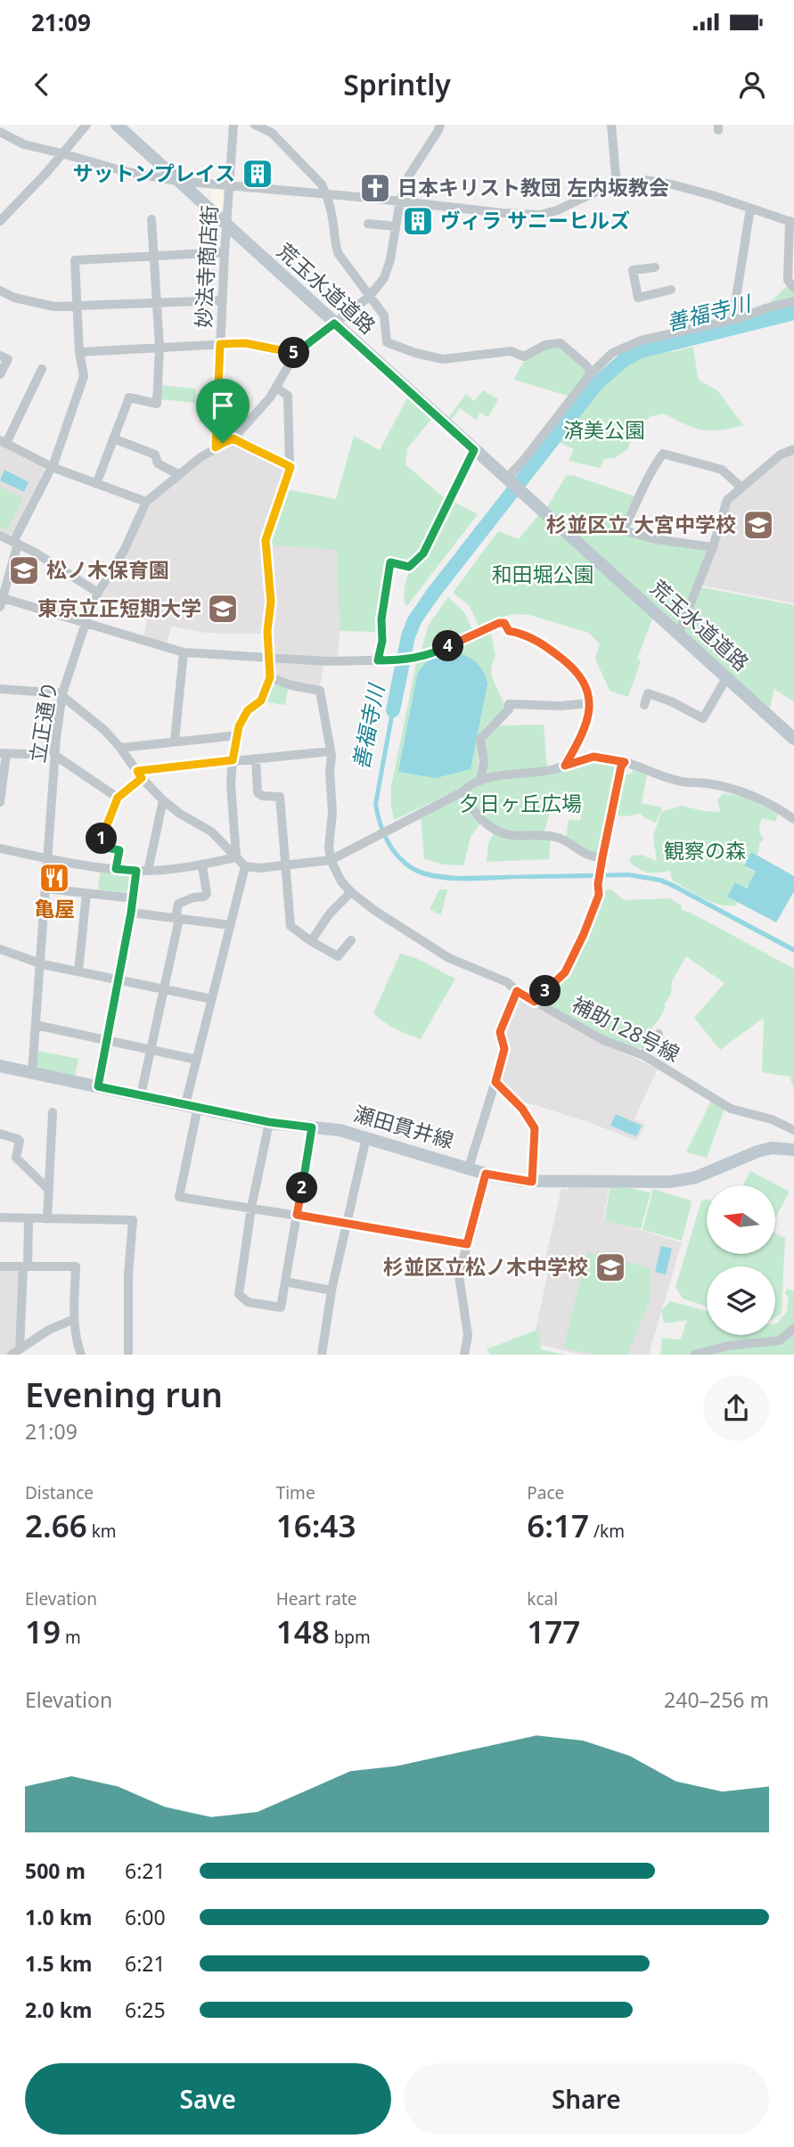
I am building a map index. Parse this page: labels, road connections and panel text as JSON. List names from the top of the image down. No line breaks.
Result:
{"streets":{"main road":["荒玉水道道路","瀬田貫井線"],"street":["妙法寺商店街","立正通り","補助128号線"]},"crossings":[["妙法寺商店街","荒玉水道道路"],["妙法寺商店街","立正通り"],["立正通り","瀬田貫井線"]],"water":["善福寺川"],"parks":["済美公園","和田堀公園","夕日ヶ丘広場","観察の森"],"places":{"building":["サットンプレイス","ヴィラ サニーヒルズ"],"church":["日本キリスト教団 左内坂教会"],"school or university":["杉並区立 大宮中学校","松ノ木保育園","東京立正短期大学","杉並区立松ノ木中学校"],"restaurant":["亀屋"]},"north":"left","page":{"status":"21:09","header":"Sprintly","pins":["5","4","1","3","2"],"heading":["Evening run","21:09"],"stats":[["Distance","2.66 km"],["Time","16:43"],["Pace","6:17 /km"],["Elevation","19 m"],["Heart rate","148 bpm"],["kcal","177"]],"chart":["Elevation","240–256 m"],"list":[{"name":"500 m","note":"6:21"},{"name":"1.0 km","note":"6:00"},{"name":"1.5 km","note":"6:21"},{"name":"2.0 km","note":"6:25"}],"buttons":["Save","Share"]}}
